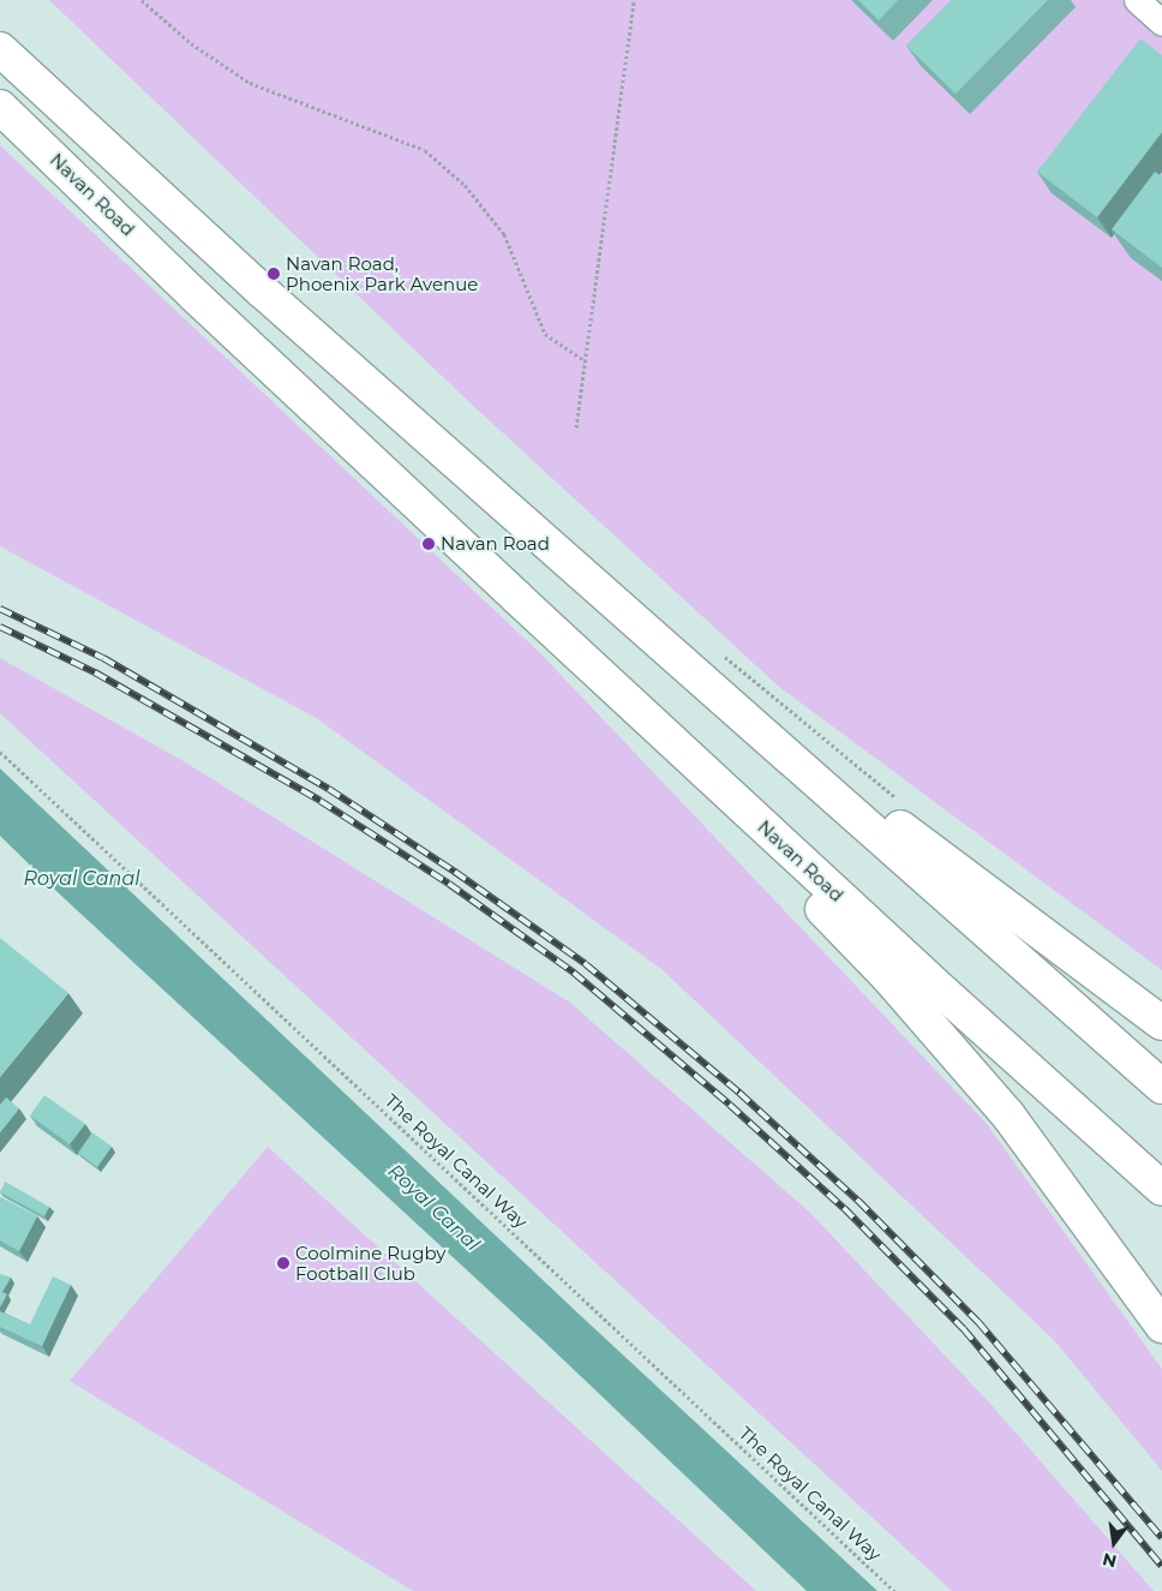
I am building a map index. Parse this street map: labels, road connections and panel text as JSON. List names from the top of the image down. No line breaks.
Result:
{"streets":{"main road":["Navan Road"],"path":["The Royal Canal Way"]},"water":["Royal Canal"],"places":["Navan Road, Phoenix Park Avenue","Navan Road","Coolmine Rugby Football Club"],"north":"bottom"}
